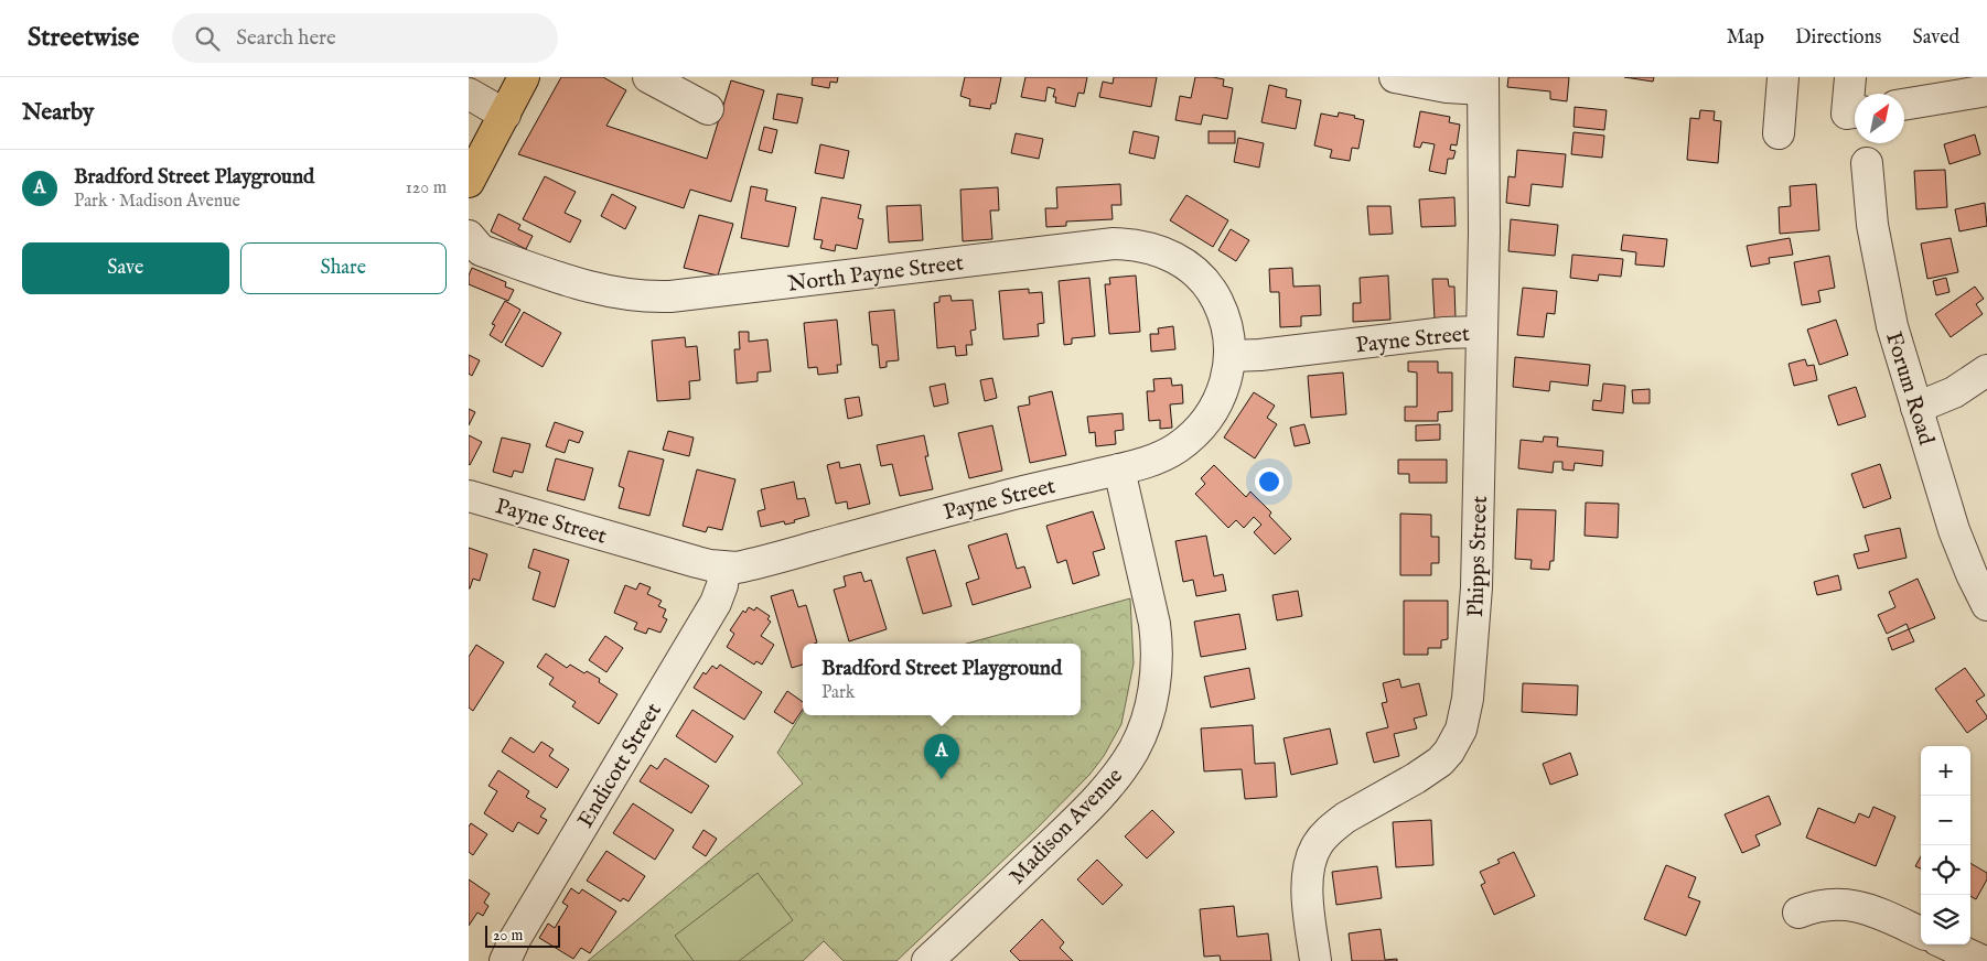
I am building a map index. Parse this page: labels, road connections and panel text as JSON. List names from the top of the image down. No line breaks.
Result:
{"streets":{"street":["North Payne Street","Payne Street","Forum Road","Phipps Street","Endicott Street","Madison Avenue"]},"crossings":[["North Payne Street","Payne Street"],["Payne Street","Phipps Street"],["Payne Street","Endicott Street"],["Payne Street","Madison Avenue"]],"scale_bar":"20 m","north":"top right","page":{"header":"Streetwise","search":"Search here","nav":["Map","Directions","Saved"],"heading":"Nearby","list":[{"mark":"A","name":"Bradford Street Playground","note":"Park · Madison Avenue","value":"120 m"}],"buttons":["Save","Share"],"popup":["Bradford Street Playground","Park"],"pins":"A","map_buttons":["+","−"],"scale":"20 m"}}
